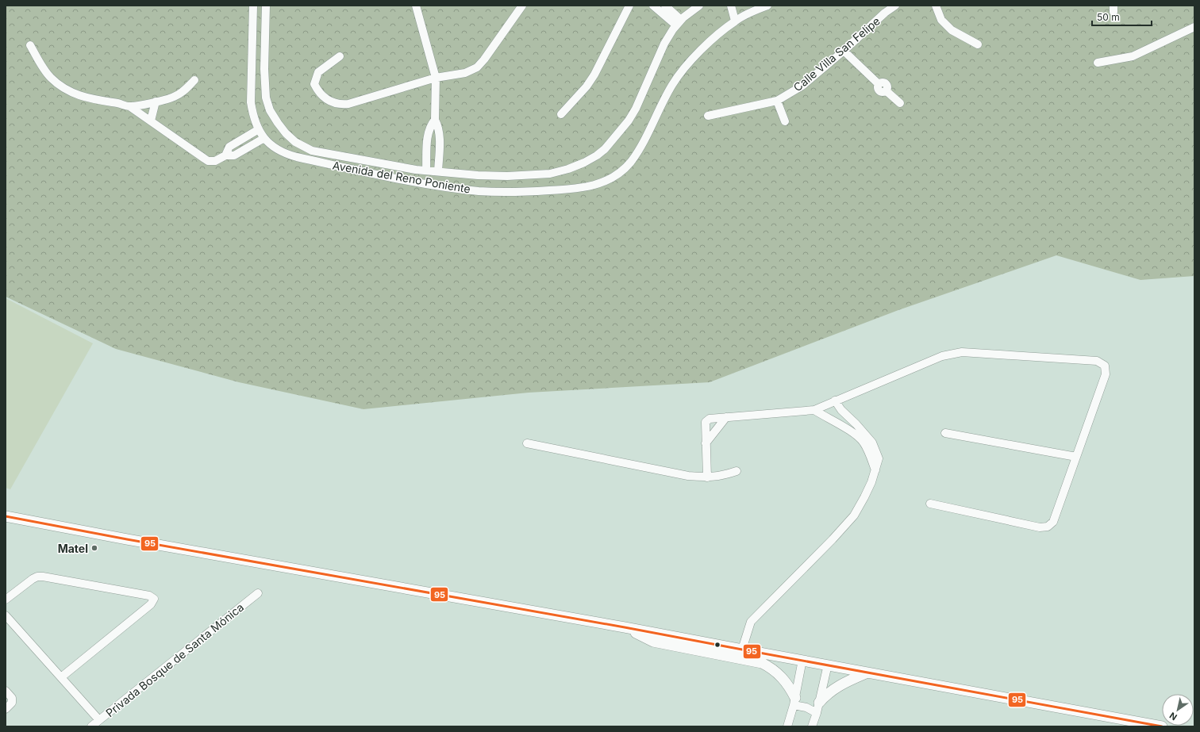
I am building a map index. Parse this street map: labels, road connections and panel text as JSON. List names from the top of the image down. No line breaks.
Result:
{"streets":{"street":["Calle Villa San Felipe","Avenida del Reno Poniente","Privada Bosque de Santa Mónica"]},"places":["Matel"],"lines":["transit line 95"],"scale_bar":"50 m","north":"bottom left"}
